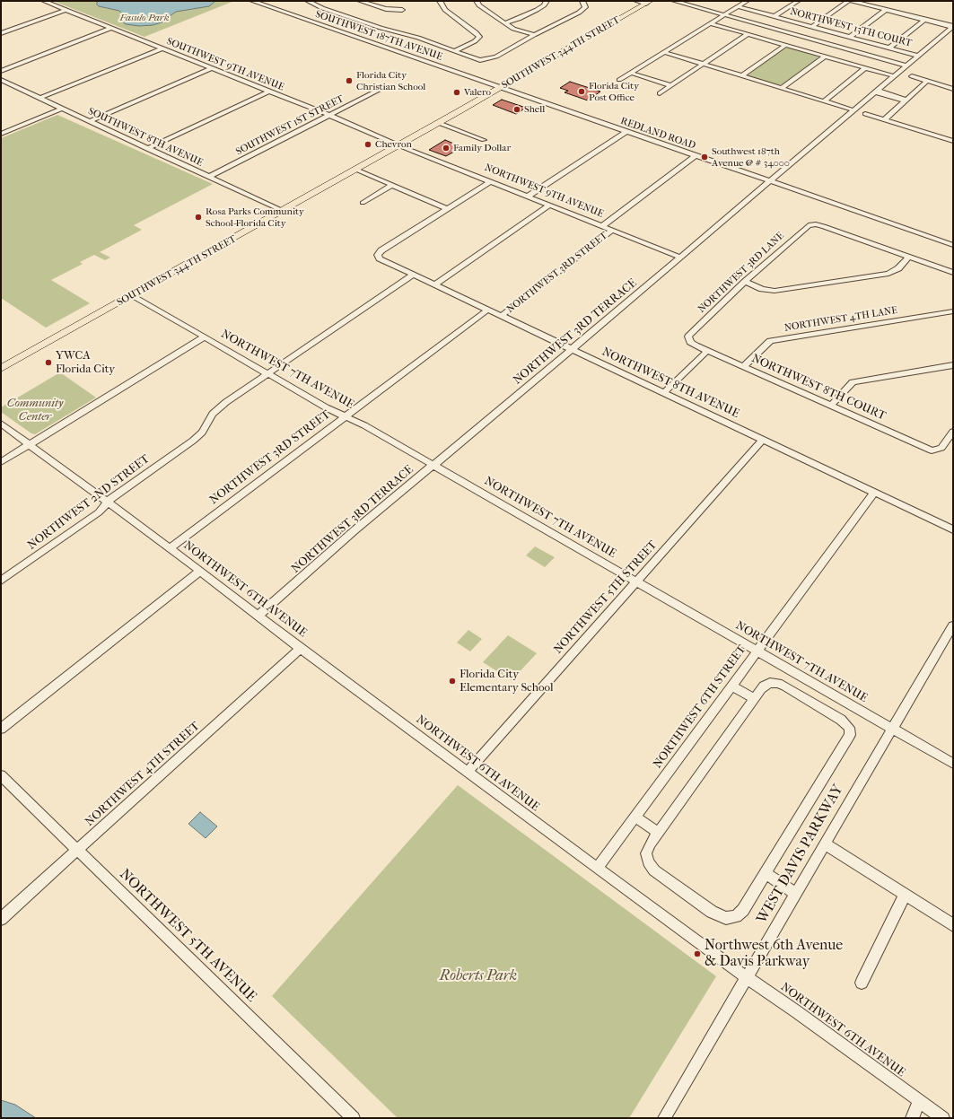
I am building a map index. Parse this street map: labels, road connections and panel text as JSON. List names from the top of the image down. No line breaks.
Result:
{"streets":{"main road":["SOUTHWEST 344TH STREET"],"street":["NORTHWEST 13TH COURT","SOUTHWEST 187TH AVENUE","SOUTHWEST 9TH AVENUE","SOUTHWEST 1ST STREET","REDLAND ROAD","SOUTHWEST 8TH AVENUE","NORTHWEST 9TH AVENUE","NORTHWEST 3RD STREET","NORTHWEST 3RD LANE","NORTHWEST 4TH LANE","NORTHWEST 3RD TERRACE","NORTHWEST 7TH AVENUE","NORTHWEST 8TH AVENUE","NORTHWEST 8TH COURT","NORTHWEST 2ND STREET","NORTHWEST 6TH AVENUE","NORTHWEST 5TH STREET","NORTHWEST 6TH STREET","NORTHWEST 4TH STREET","WEST DAVIS PARKWAY","NORTHWEST 5TH AVENUE"]},"crossings":[["NORTHWEST 13TH COURT","NORTHWEST 3RD TERRACE"],["SOUTHWEST 187TH AVENUE","SOUTHWEST 344TH STREET"],["SOUTHWEST 187TH AVENUE","REDLAND ROAD"],["SOUTHWEST 344TH STREET","SOUTHWEST 9TH AVENUE"],["SOUTHWEST 344TH STREET","REDLAND ROAD"],["SOUTHWEST 344TH STREET","SOUTHWEST 8TH AVENUE"],["SOUTHWEST 344TH STREET","NORTHWEST 9TH AVENUE"],["SOUTHWEST 344TH STREET","NORTHWEST 7TH AVENUE"],["SOUTHWEST 9TH AVENUE","SOUTHWEST 1ST STREET"],["SOUTHWEST 9TH AVENUE","NORTHWEST 9TH AVENUE"],["SOUTHWEST 1ST STREET","SOUTHWEST 8TH AVENUE"],["REDLAND ROAD","NORTHWEST 3RD STREET"],["REDLAND ROAD","NORTHWEST 3RD TERRACE"],["NORTHWEST 9TH AVENUE","NORTHWEST 3RD STREET"],["NORTHWEST 9TH AVENUE","NORTHWEST 3RD TERRACE"],["NORTHWEST 3RD STREET","NORTHWEST 7TH AVENUE"],["NORTHWEST 3RD STREET","NORTHWEST 8TH AVENUE"],["NORTHWEST 3RD STREET","NORTHWEST 6TH AVENUE"],["NORTHWEST 3RD LANE","NORTHWEST 8TH COURT"],["NORTHWEST 4TH LANE","NORTHWEST 8TH COURT"],["NORTHWEST 3RD TERRACE","NORTHWEST 7TH AVENUE"],["NORTHWEST 3RD TERRACE","NORTHWEST 8TH AVENUE"],["NORTHWEST 3RD TERRACE","NORTHWEST 6TH AVENUE"],["NORTHWEST 7TH AVENUE","NORTHWEST 2ND STREET"],["NORTHWEST 7TH AVENUE","NORTHWEST 5TH STREET"],["NORTHWEST 7TH AVENUE","NORTHWEST 6TH STREET"],["NORTHWEST 7TH AVENUE","WEST DAVIS PARKWAY"],["NORTHWEST 8TH AVENUE","NORTHWEST 2ND STREET"],["NORTHWEST 8TH AVENUE","NORTHWEST 5TH STREET"],["NORTHWEST 8TH AVENUE","NORTHWEST 6TH STREET"],["NORTHWEST 2ND STREET","NORTHWEST 6TH AVENUE"],["NORTHWEST 6TH AVENUE","NORTHWEST 5TH STREET"],["NORTHWEST 6TH AVENUE","NORTHWEST 6TH STREET"],["NORTHWEST 6TH AVENUE","NORTHWEST 4TH STREET"],["NORTHWEST 6TH AVENUE","WEST DAVIS PARKWAY"],["NORTHWEST 4TH STREET","NORTHWEST 5TH AVENUE"]],"parks":["Fasulo Park","Community Center","Roberts Park"],"places":["Florida City Christian School","Florida City Post Office","Valero","Shell","Chevron","Family Dollar","Southwest 187th Avenue @ # 34000","Rosa Parks Community School-Florida City","YWCA Florida City","Florida City Elementary School","Northwest 6th Avenue & Davis Parkway"]}
